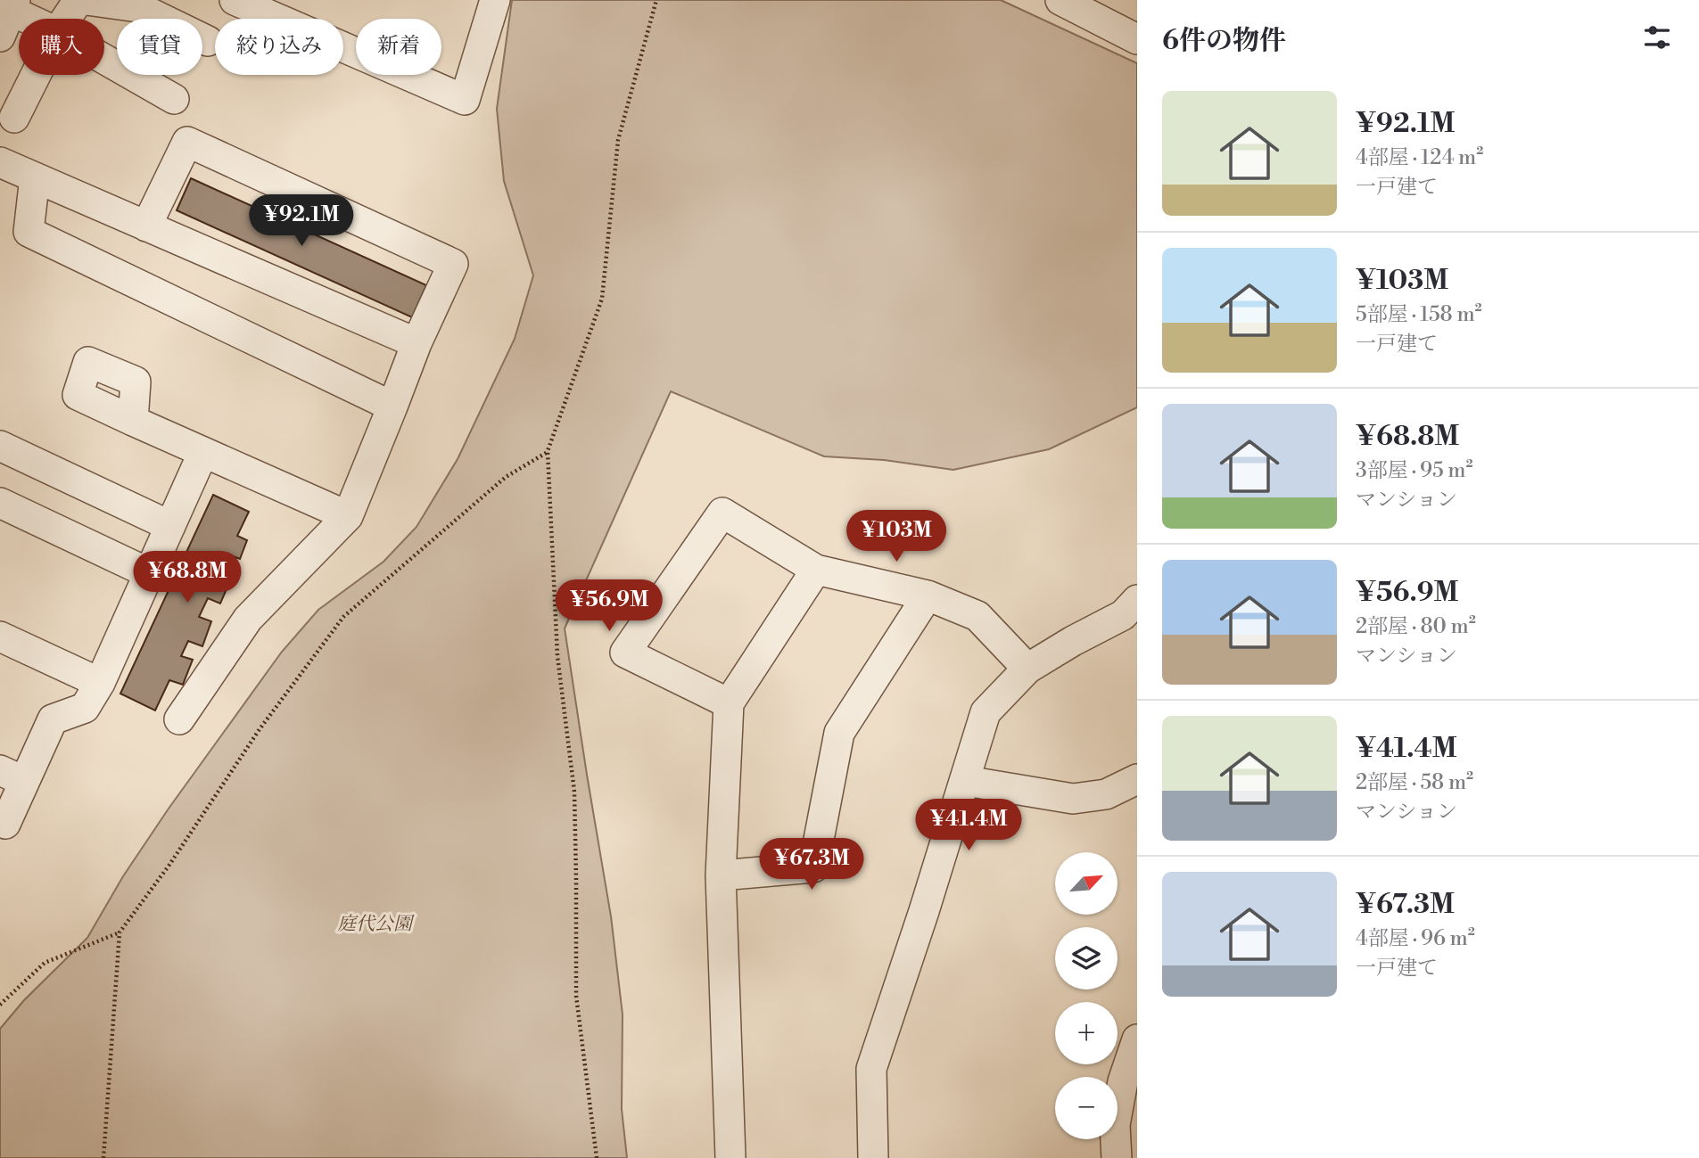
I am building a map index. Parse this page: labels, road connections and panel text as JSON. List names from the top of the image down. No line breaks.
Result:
{"parks":["庭代公園"],"north":"top right","page":{"heading":"6件の物件","chip":["購入","賃貸","絞り込み","新着"],"list":[{"name":"¥92.1M","note":"4部屋 · 124 m² · 一戸建て"},{"name":"¥103M","note":"5部屋 · 158 m² · 一戸建て"},{"name":"¥68.8M","note":"3部屋 · 95 m² · マンション"},{"name":"¥56.9M","note":"2部屋 · 80 m² · マンション"},{"name":"¥41.4M","note":"2部屋 · 58 m² · マンション"},{"name":"¥67.3M","note":"4部屋 · 96 m² · 一戸建て"}],"price":["¥92.1M","¥103M","¥68.8M","¥56.9M","¥41.4M","¥67.3M"],"map_buttons":["+","−"]}}
